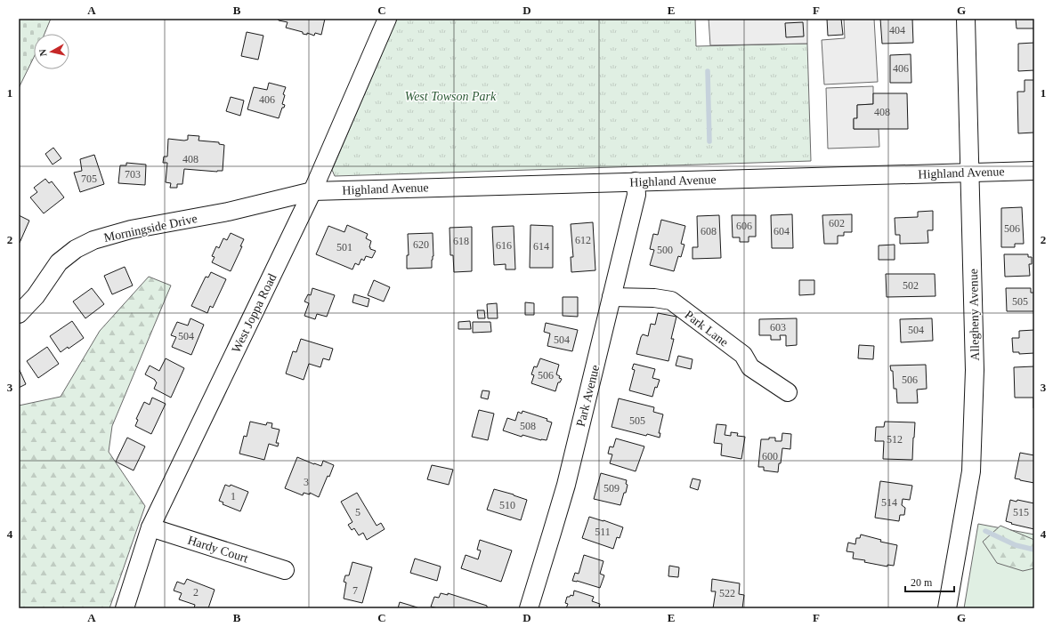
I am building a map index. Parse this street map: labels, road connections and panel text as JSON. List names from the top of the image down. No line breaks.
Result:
{"streets":{"street":["Highland Avenue","Morningside Drive","West Joppa Road","Allegheny Avenue","Park Lane","Park Avenue","Hardy Court"]},"crossings":[["Highland Avenue","Morningside Drive"],["Highland Avenue","West Joppa Road"],["Highland Avenue","Allegheny Avenue"],["Highland Avenue","Park Avenue"],["Morningside Drive","West Joppa Road"],["West Joppa Road","Hardy Court"],["Park Lane","Park Avenue"]],"parks":["West Towson Park"],"house_numbers":["404","406","406","408","408","703","705","602","606","506","608","604","612","618","620","616","614","501","500","502","505","603","504","504","504","506","506","505","508","512","600","3","509","1","514","510","5","515","511","7","2","522"],"scale_bar":"20 m","north":"left","grid":{"columns":["A","B","C","D","E","F","G"],"rows":["1","2","3","4"]}}
